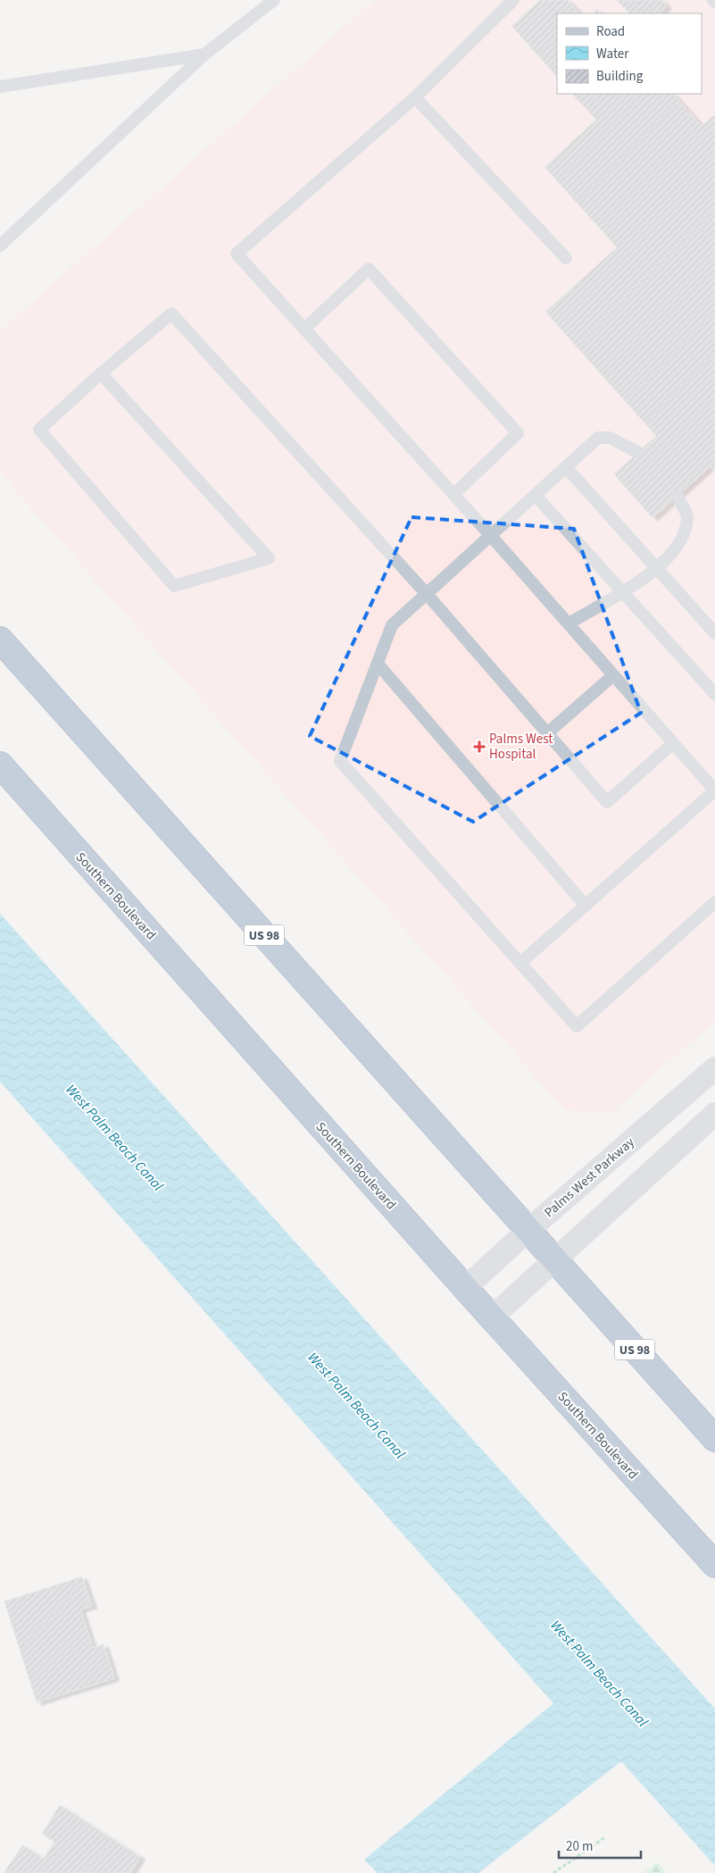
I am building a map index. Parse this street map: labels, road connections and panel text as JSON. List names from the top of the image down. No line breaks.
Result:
{"streets":{"highway":["Southern Boulevard","US 98"],"street":["Palms West Parkway"]},"crossings":[["Southern Boulevard","Palms West Parkway"],["US 98","Palms West Parkway"]],"water":["West Palm Beach Canal"],"places":{"health":["Palms West Hospital"]},"legend":["Road","Water","Building"],"scale_bar":"20 m"}
